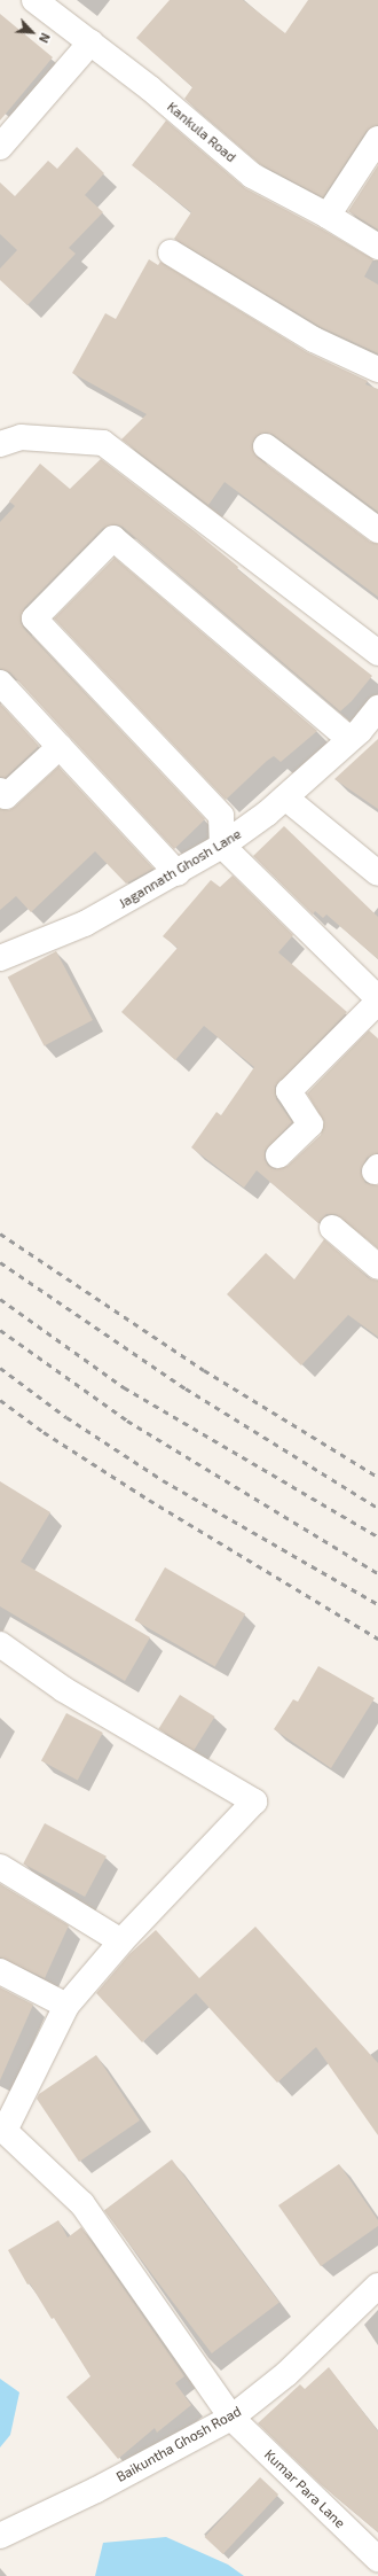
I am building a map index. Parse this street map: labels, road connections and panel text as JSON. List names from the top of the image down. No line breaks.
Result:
{"streets":{"street":["Kankula Road","Jagannath Ghosh Lane","Baikuntha Ghosh Road","Kumar Para Lane"]},"crossings":[["Baikuntha Ghosh Road","Kumar Para Lane"]],"north":"bottom right"}
